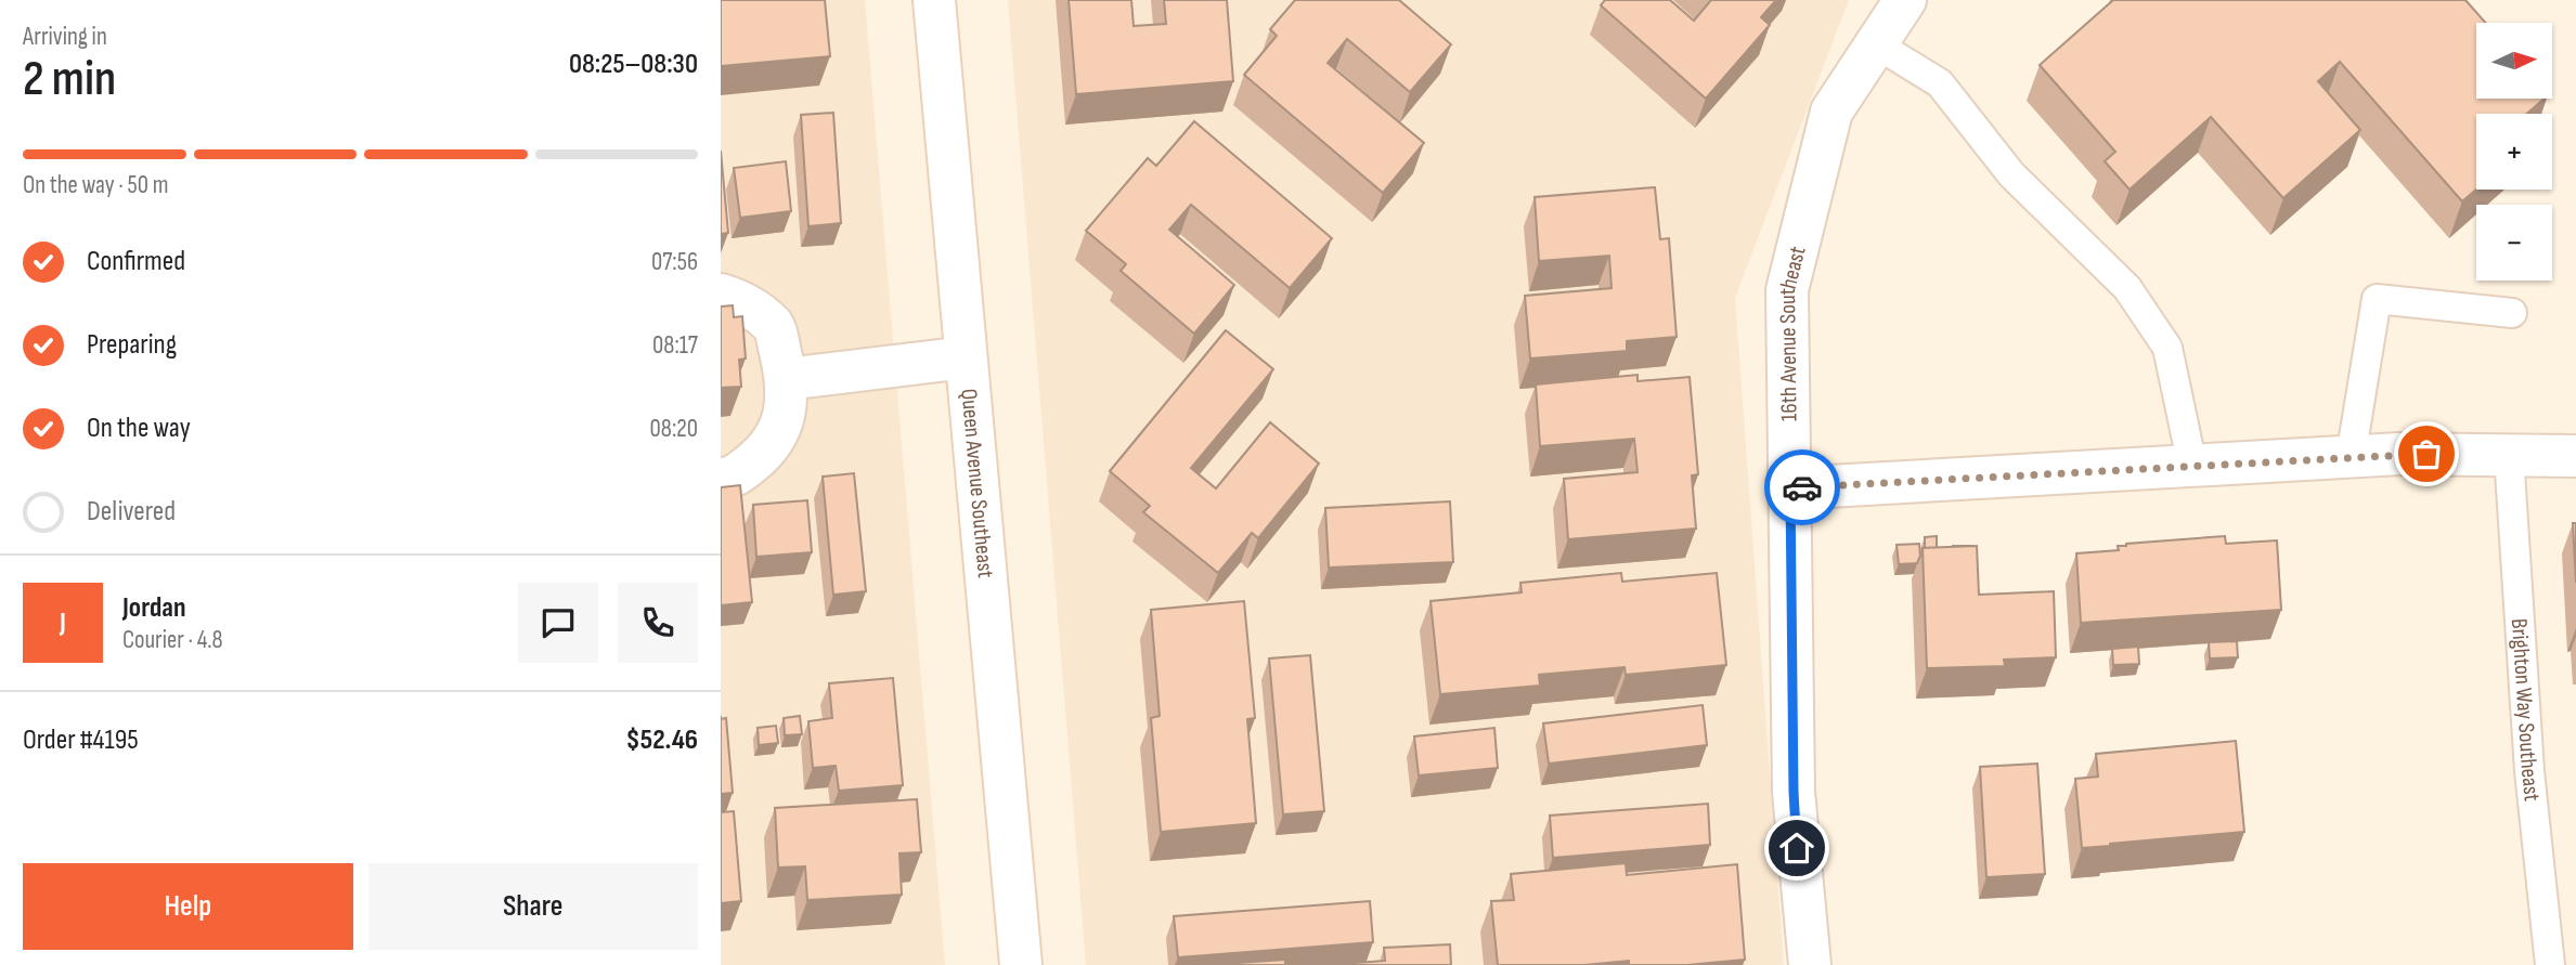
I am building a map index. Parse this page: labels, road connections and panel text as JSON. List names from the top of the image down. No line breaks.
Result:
{"streets":{"street":["16th Avenue Southeast","Queen Avenue Southeast"],"lane":["Brighton Way Southeast"]},"north":"right","page":{"heading":["2 min","Arriving in","08:25–08:30"],"panel":["Jordan","Courier · 4.8","Order #4195","$52.46"],"map_buttons":["+","−"],"bar":"On the way · 50 m","list":[["Confirmed","07:56"],["Preparing","08:17"],["On the way","08:20"],"Delivered"],"round":"J","buttons":["Help","Share"]}}
